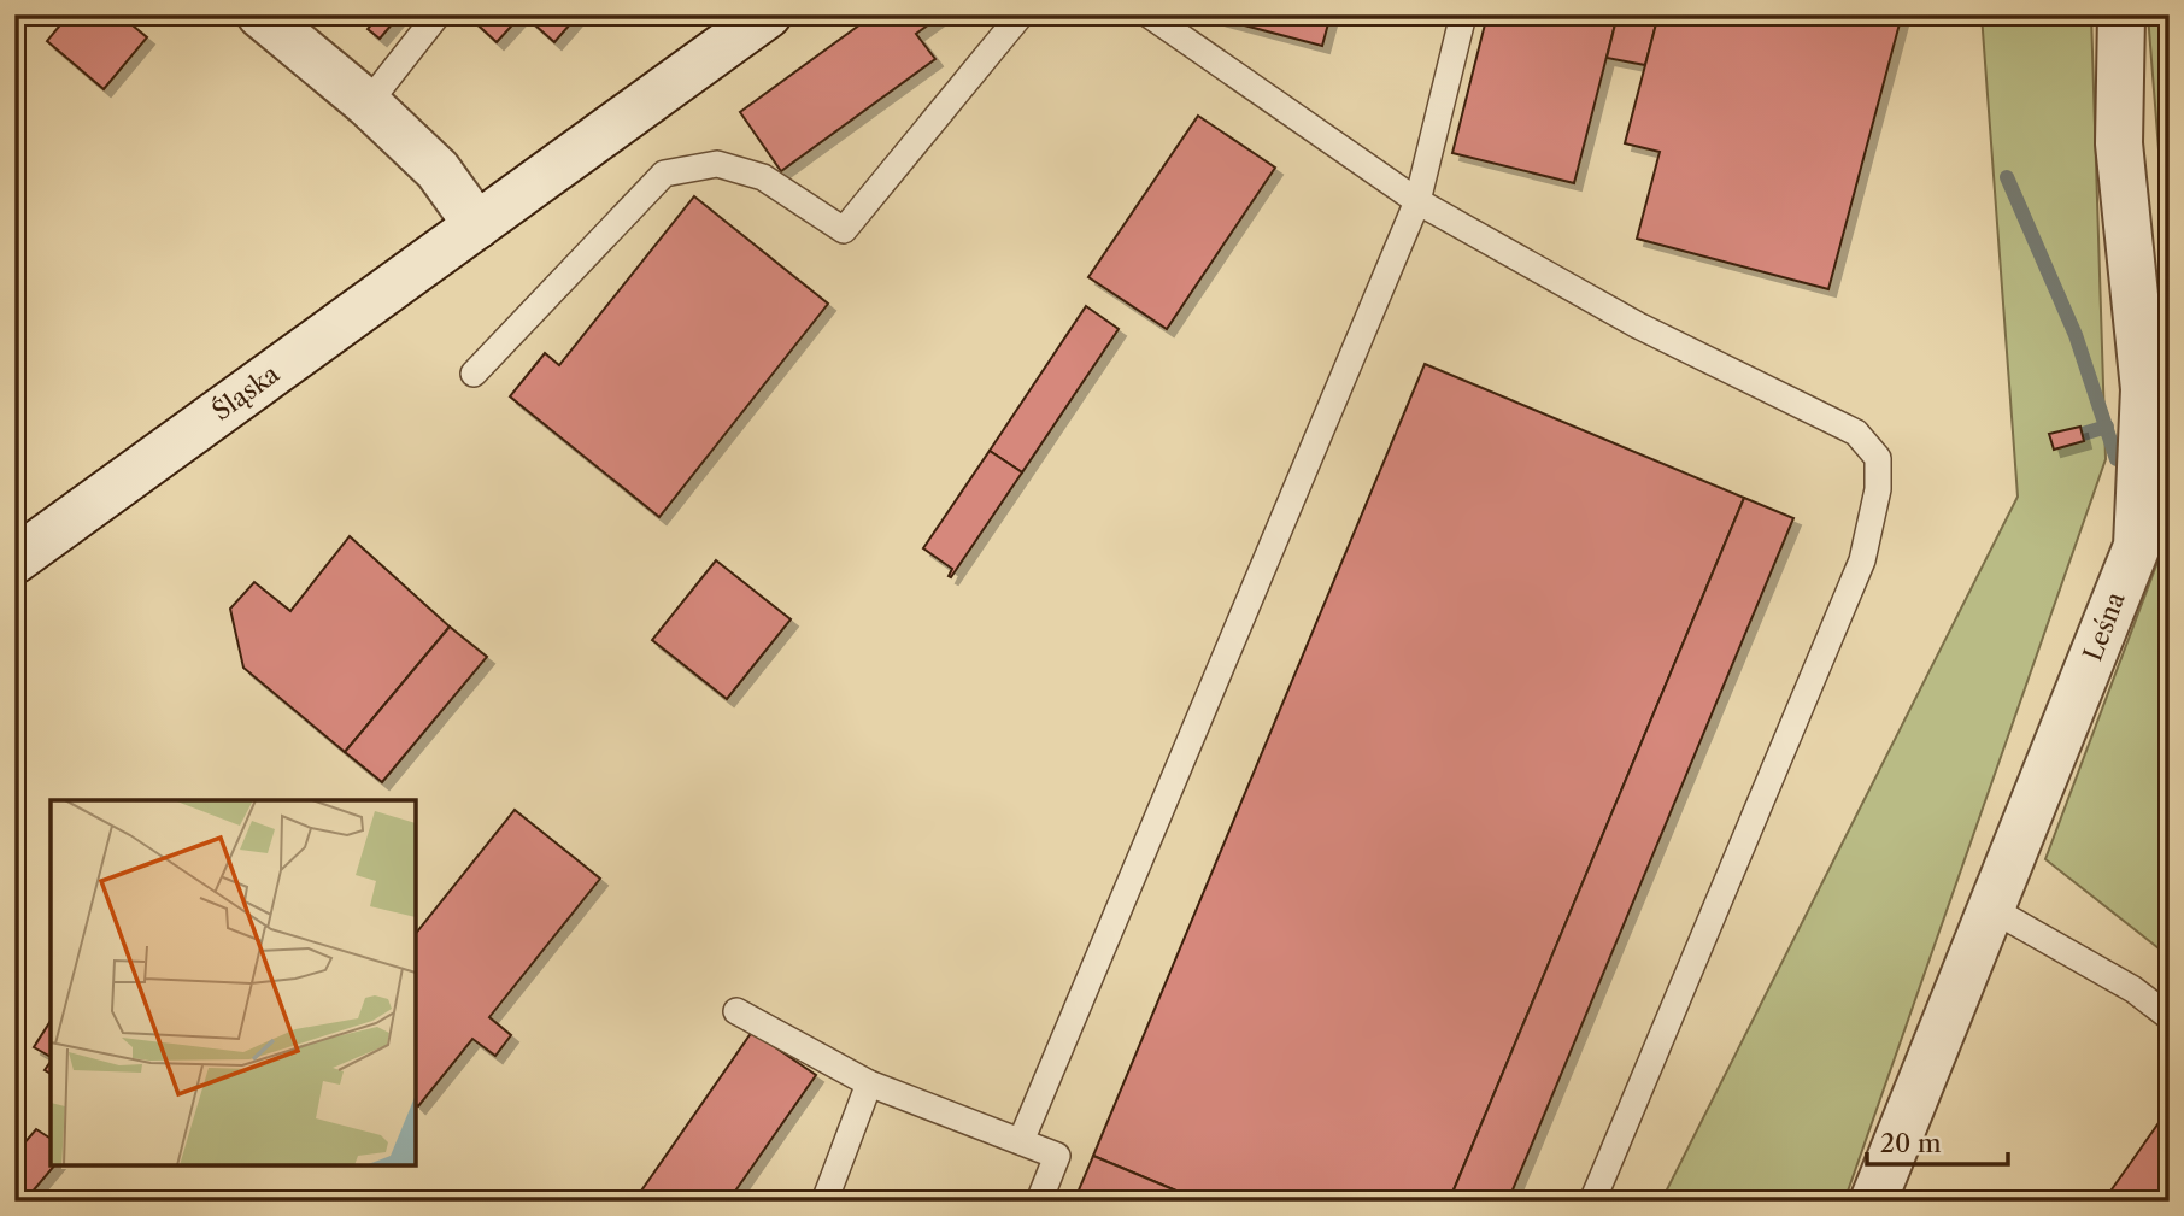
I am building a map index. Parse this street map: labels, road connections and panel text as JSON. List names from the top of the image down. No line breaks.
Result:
{"streets":{"street":["Śląska","Leśna"]},"scale_bar":"20 m"}
